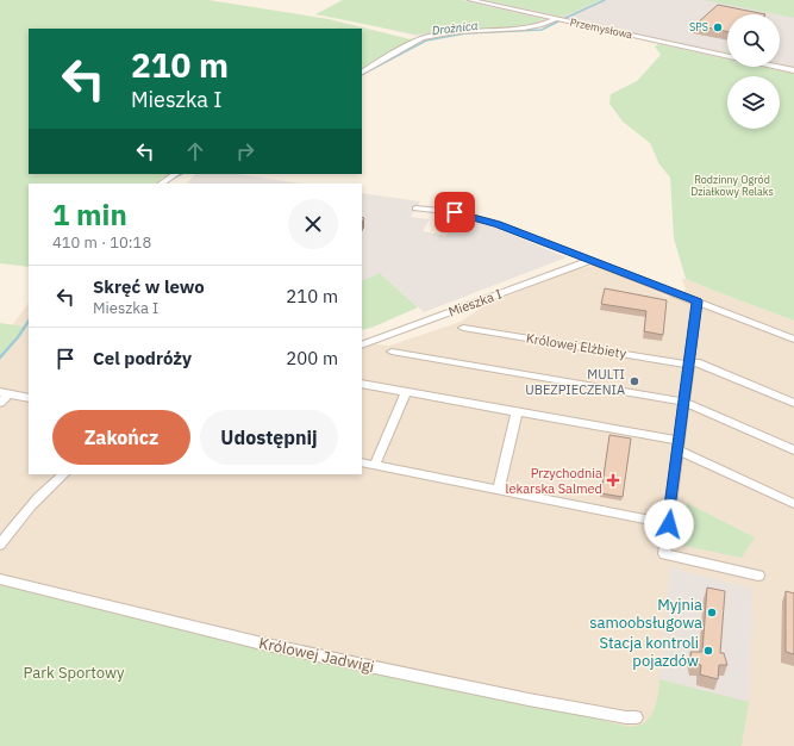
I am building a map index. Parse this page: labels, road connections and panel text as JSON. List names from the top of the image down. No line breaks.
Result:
{"streets":{"street":["Przemysłowa","Mieszka I","Królowej Elżbiety","Królowej Jadwigi"]},"water":["Drożnica"],"parks":["Rodzinny Ogród Działkowy Relaks","Park Sportowy"],"places":{"other":["SPS","MULTI UBEZPIECZENIA","Myjnia samoobsługowa","Stacja kontroli pojazdów"],"health":["Przychodnia lekarska Salmed"]},"page":{"turn":["210 m","Mieszka I"],"heading":["1 min","410 m · 10:18"],"list":[{"name":"Skręć w lewo","note":"Mieszka I","value":"210 m"},{"name":"Cel podróży","value":"200 m"}],"buttons":["Zakończ","Udostępnij"]}}
